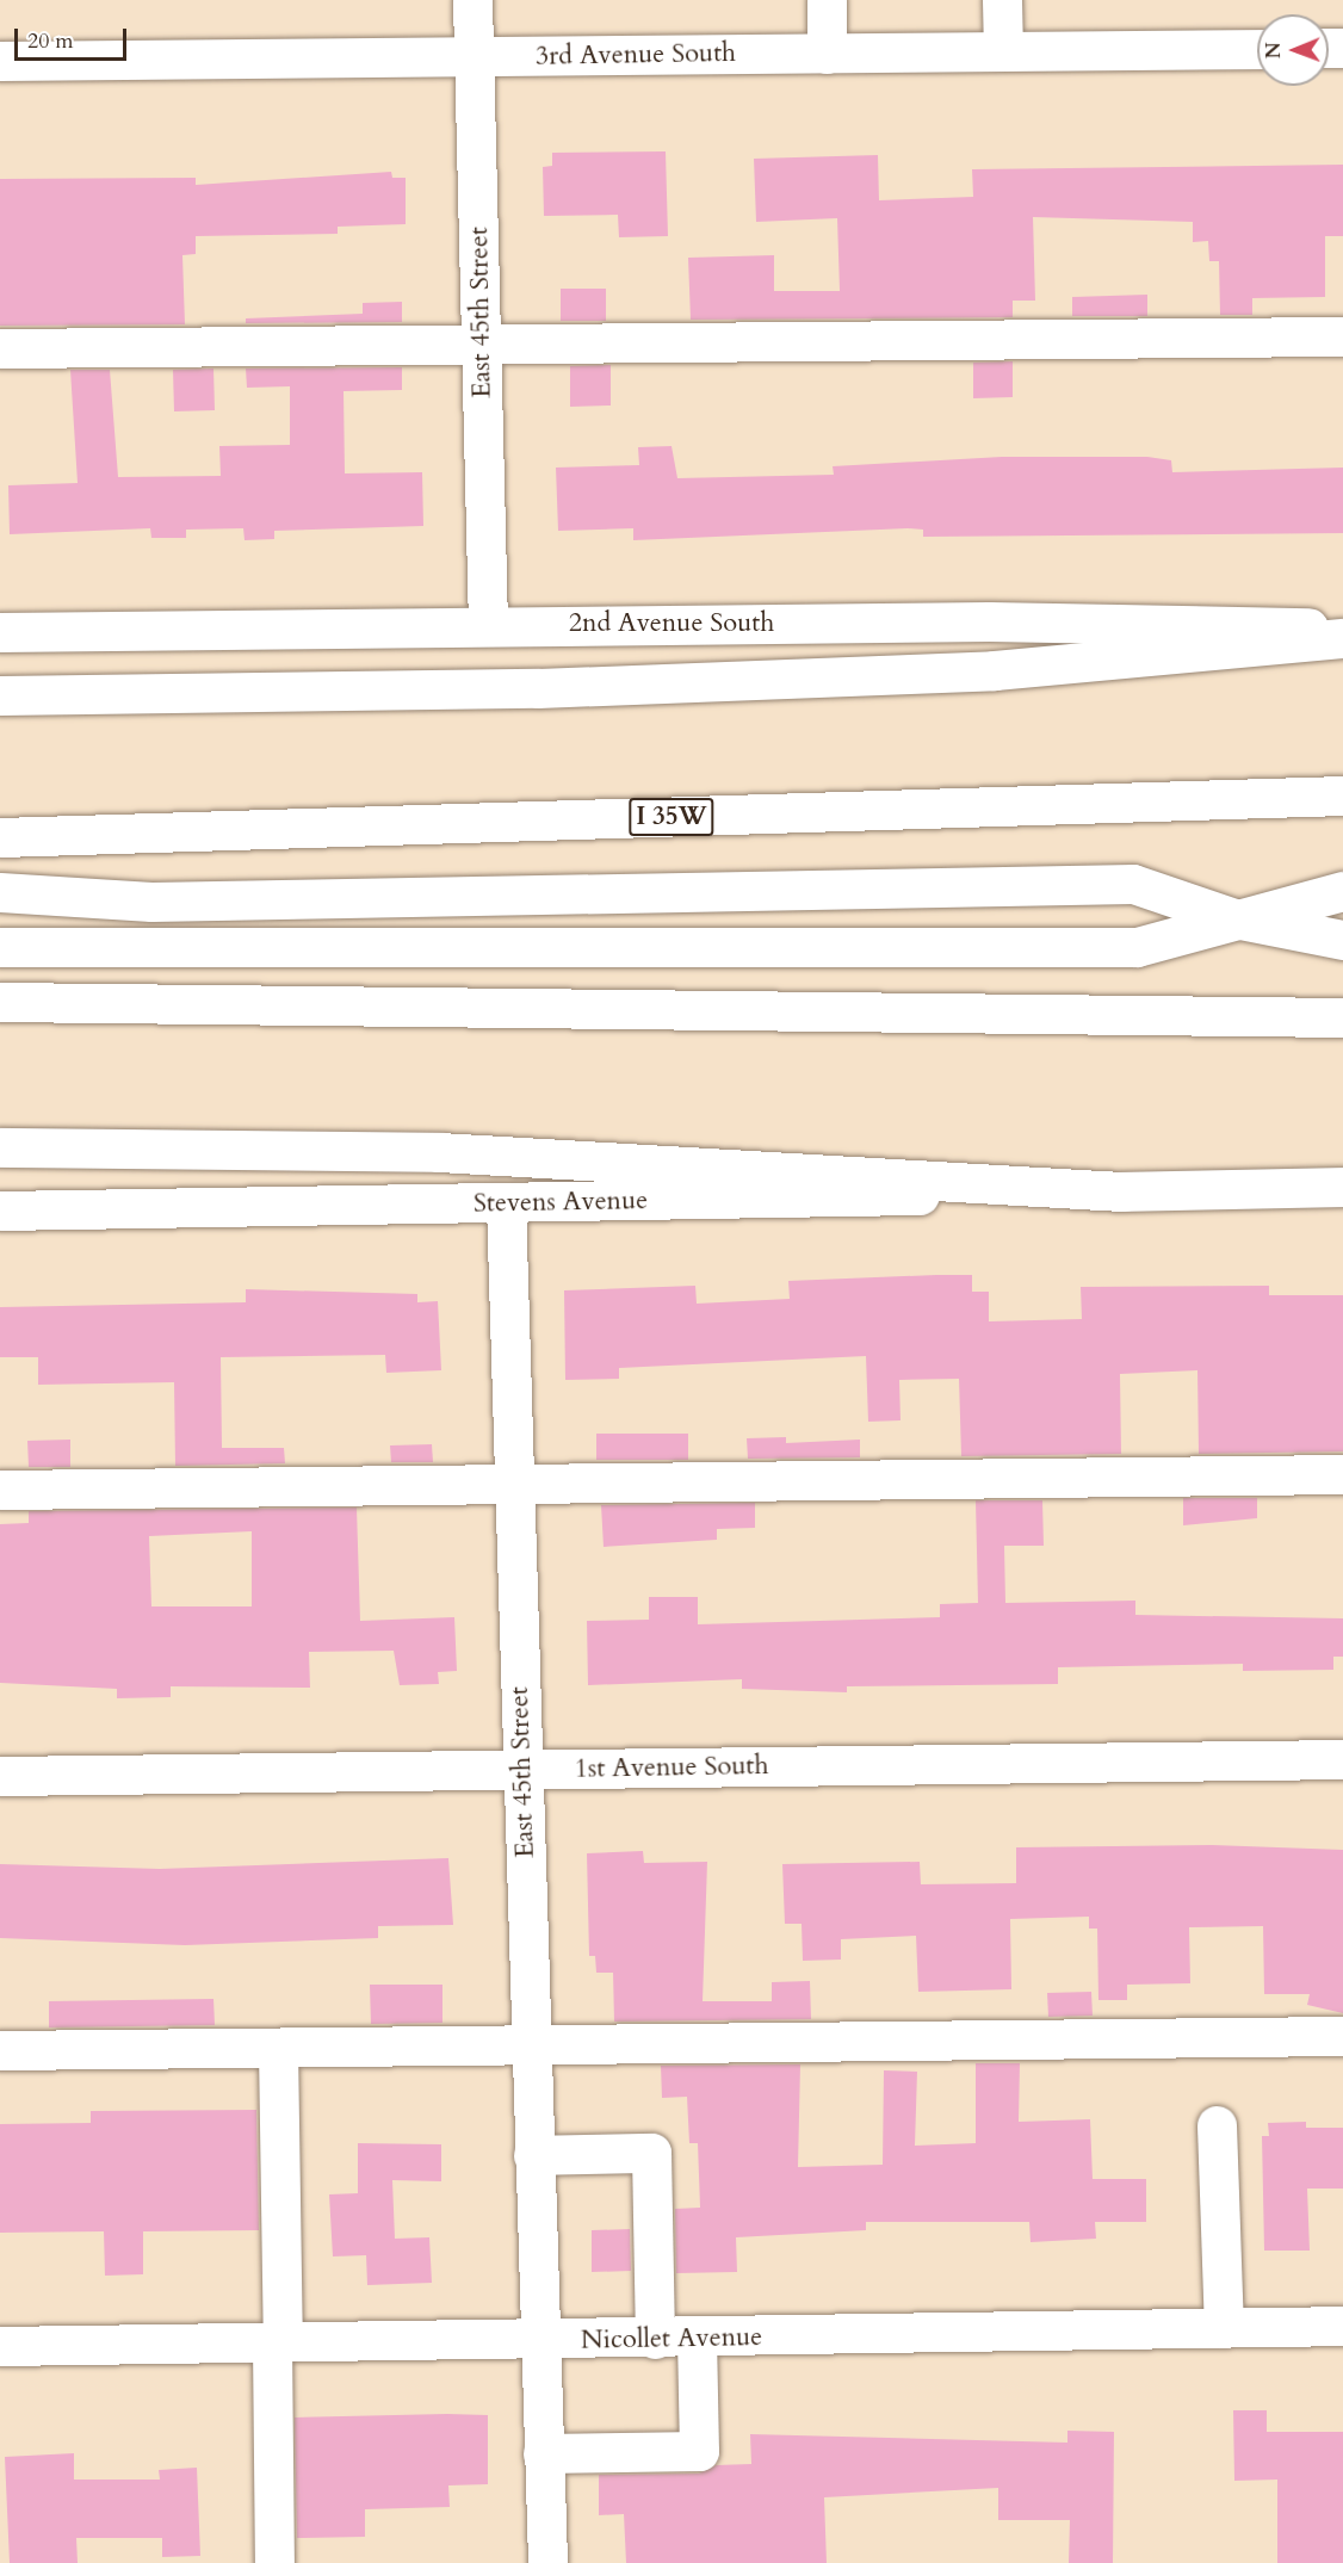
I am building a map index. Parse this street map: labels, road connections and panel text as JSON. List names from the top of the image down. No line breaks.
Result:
{"streets":{"main road":["3rd Avenue South","East 45th Street","2nd Avenue South","I 35W","Stevens Avenue","1st Avenue South","Nicollet Avenue"]},"crossings":[["3rd Avenue South","East 45th Street"],["East 45th Street","2nd Avenue South"],["East 45th Street","Stevens Avenue"],["East 45th Street","1st Avenue South"],["East 45th Street","Nicollet Avenue"]],"scale_bar":"20 m","north":"left"}
